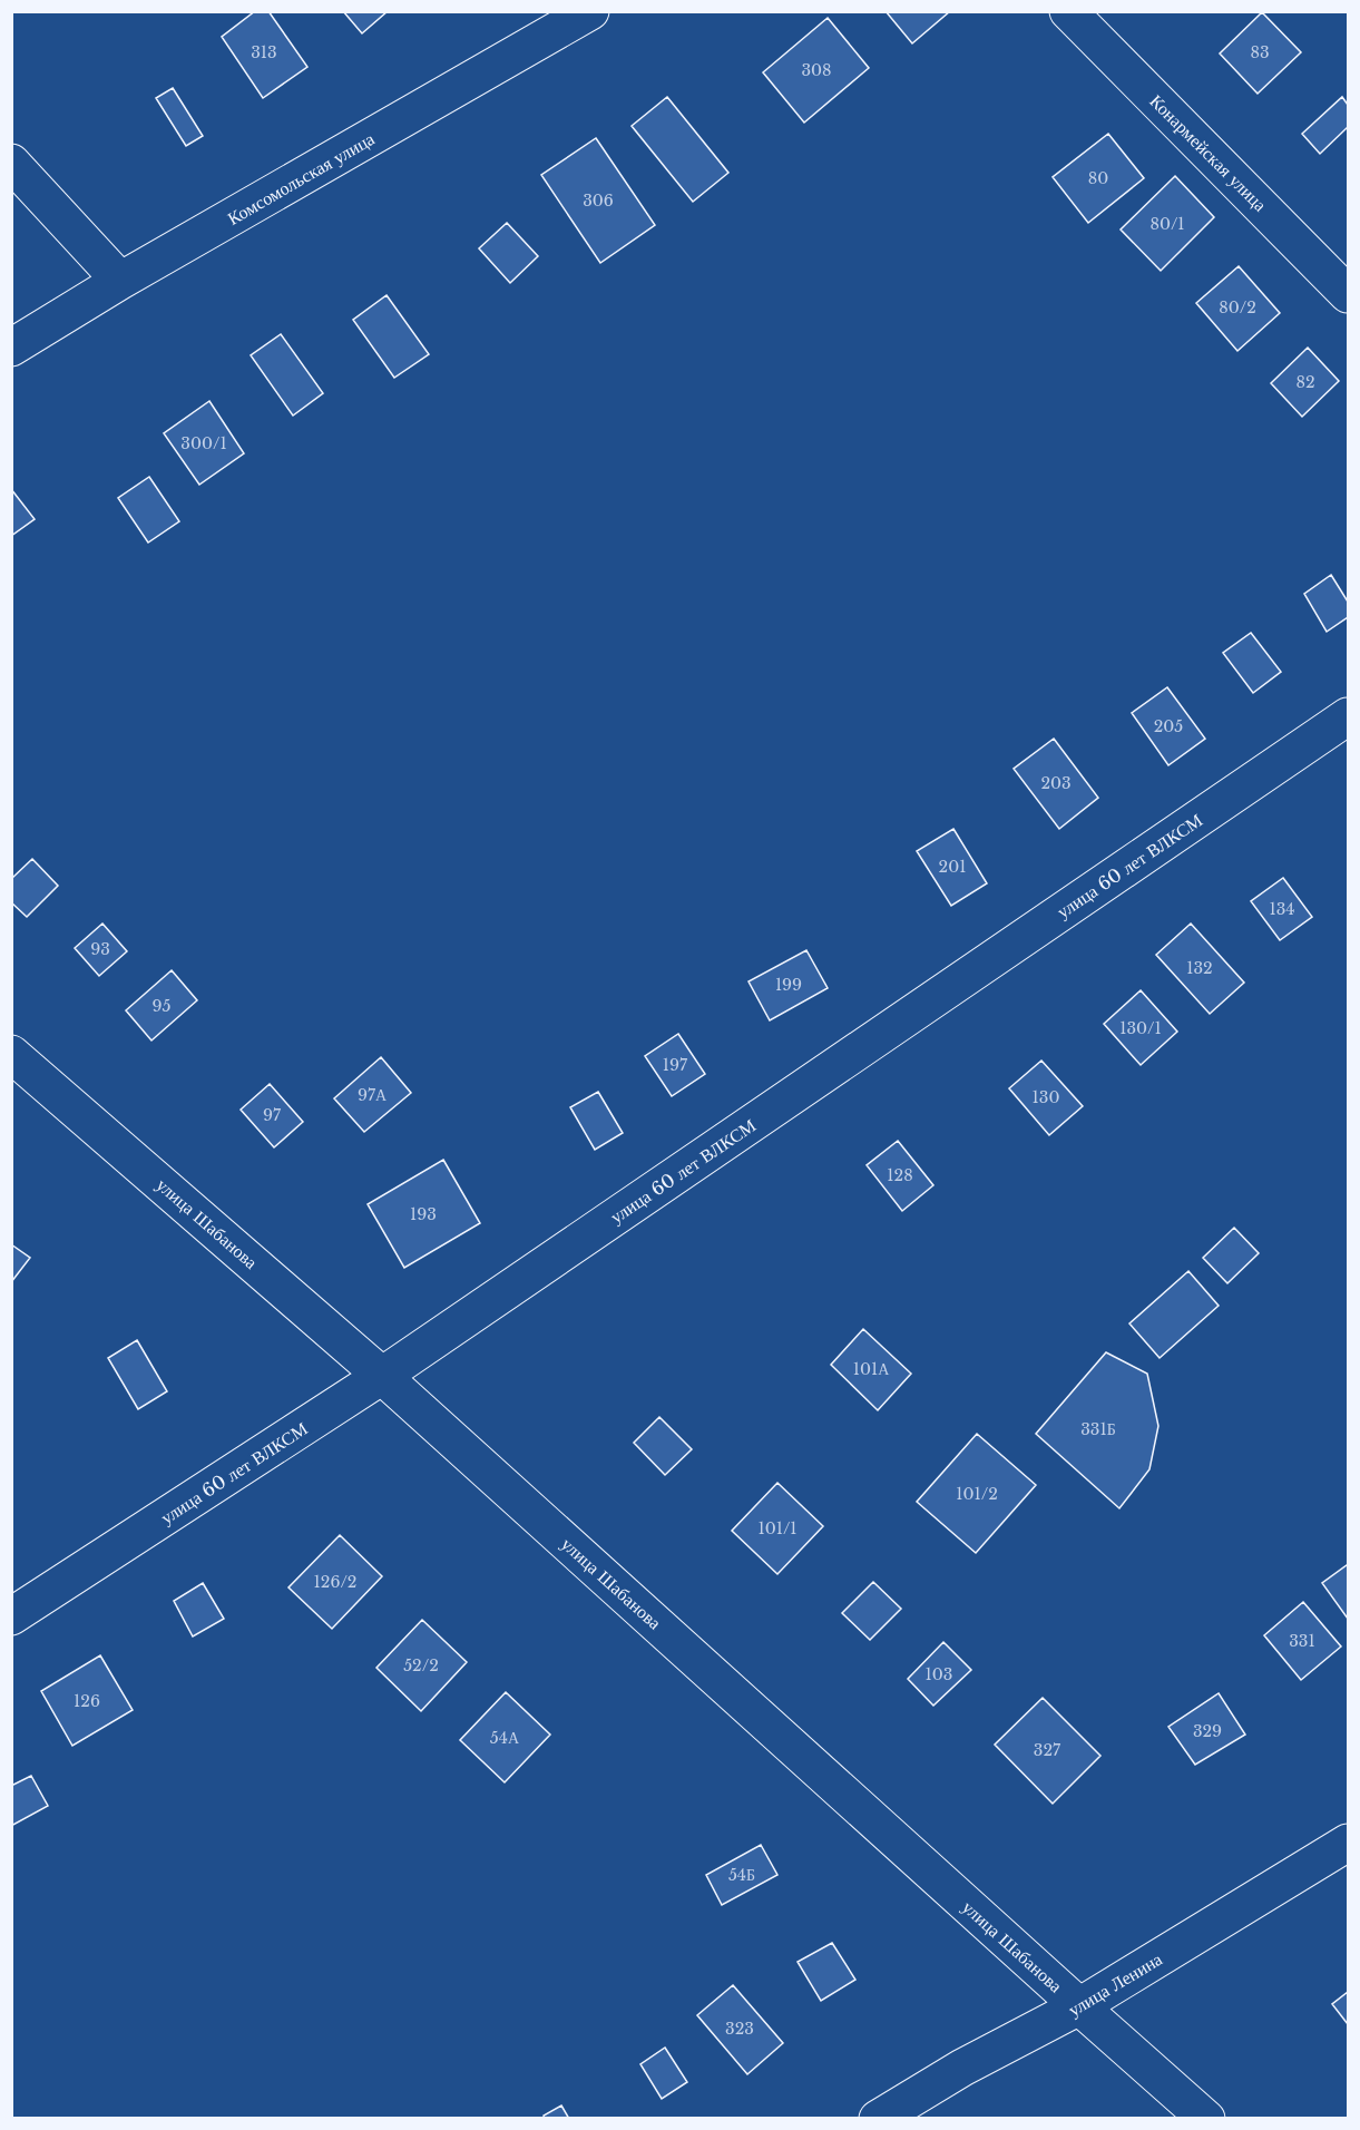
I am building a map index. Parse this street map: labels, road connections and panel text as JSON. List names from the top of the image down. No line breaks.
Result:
{"streets":{"street":["Конармейская улица","Комсомольская улица","улица 60 лет ВЛКСМ","улица Шабанова","улица Ленина"]},"crossings":[["улица 60 лет ВЛКСМ","улица Шабанова"],["улица Шабанова","улица Ленина"]],"house_numbers":["313","83","308","80","306","80/1","80/2","82","300/1","205","203","201","134","93","132","199","95","130/1","197","97А","130","97","128","193","101А","331Б","101/2","101/1","126/2","331","52/2","103","126","329","54А","327","54Б","323"]}
